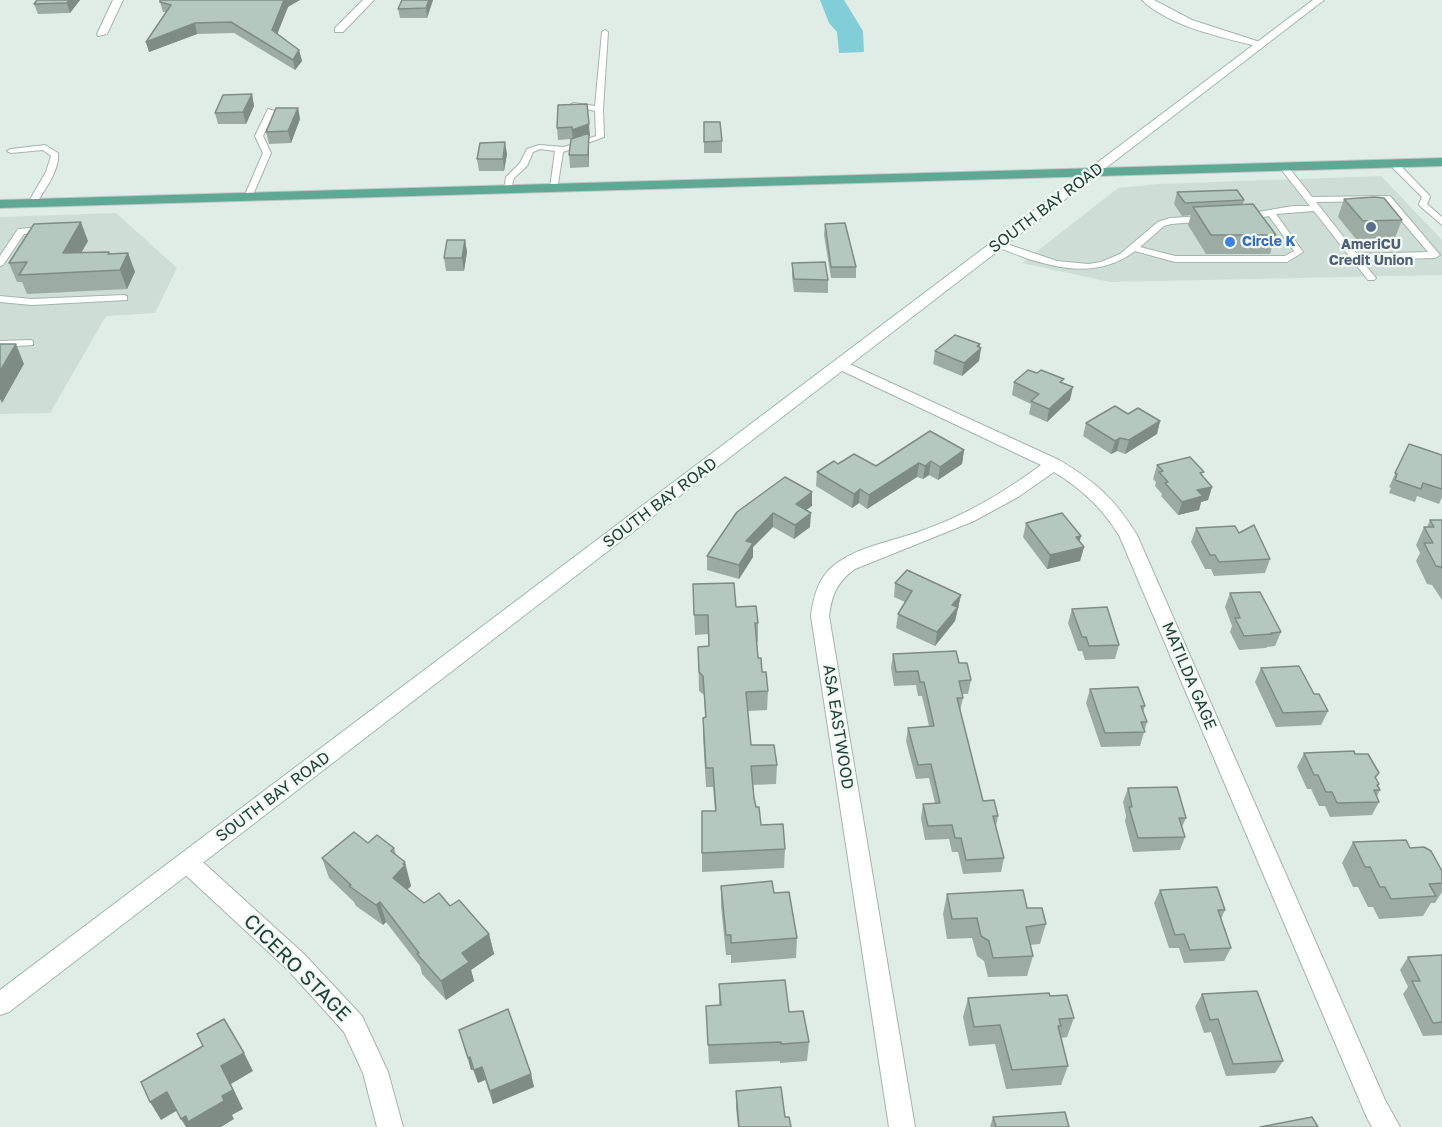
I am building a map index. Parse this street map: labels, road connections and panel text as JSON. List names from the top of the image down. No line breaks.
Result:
{"streets":{"street":["SOUTH BAY ROAD","MATILDA GAGE","ASA EASTWOOD","CICERO STAGE"]},"crossings":[["SOUTH BAY ROAD","MATILDA GAGE"],["SOUTH BAY ROAD","CICERO STAGE"],["MATILDA GAGE","ASA EASTWOOD"]],"places":["AmeriCU Credit Union","Circle K"]}
